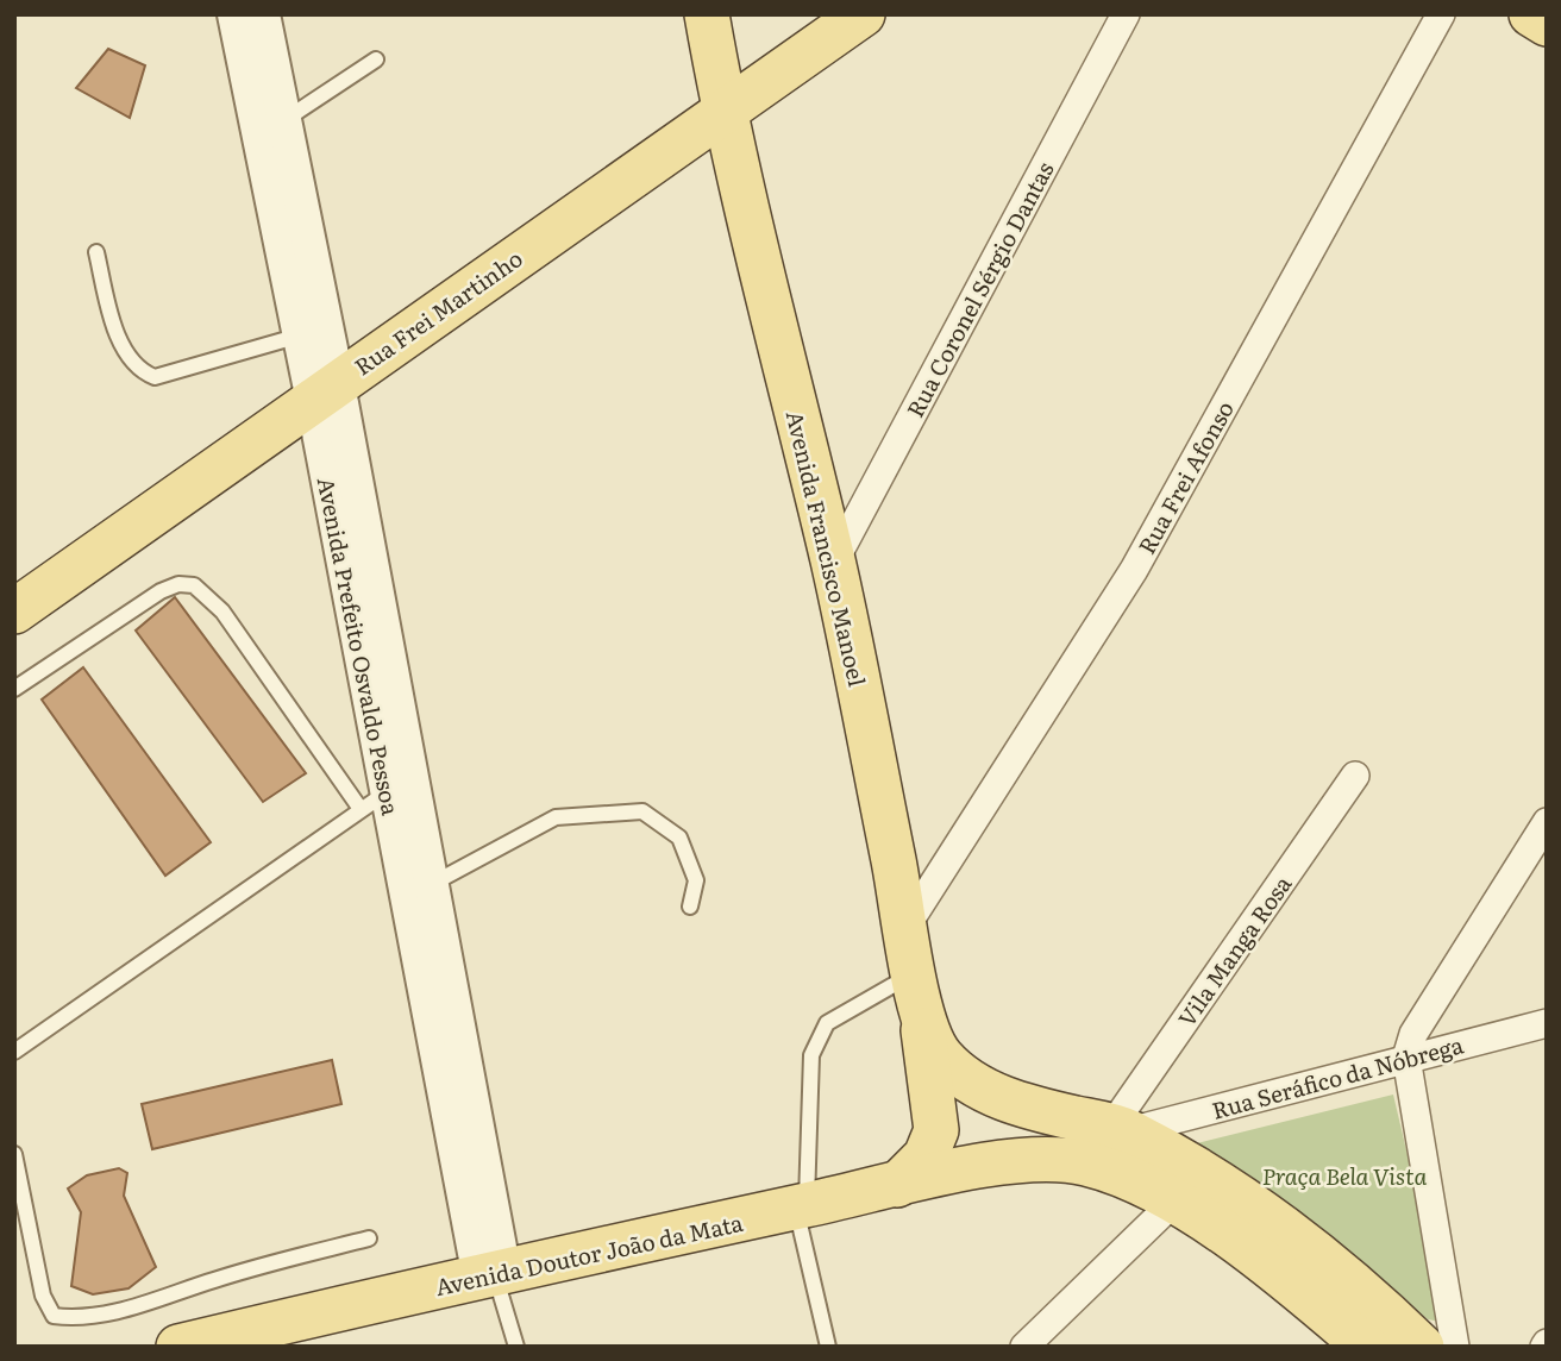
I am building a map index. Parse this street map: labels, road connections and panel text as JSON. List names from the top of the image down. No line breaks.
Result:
{"streets":{"main road":["Rua Frei Martinho","Avenida Francisco Manoel","Avenida Doutor João da Mata"],"street":["Rua Coronel Sérgio Dantas","Rua Frei Afonso","Avenida Prefeito Osvaldo Pessoa","Vila Manga Rosa","Rua Seráfico da Nóbrega"]},"crossings":[["Rua Coronel Sérgio Dantas","Avenida Francisco Manoel"],["Rua Frei Martinho","Avenida Francisco Manoel"],["Rua Frei Martinho","Avenida Prefeito Osvaldo Pessoa"],["Rua Frei Afonso","Avenida Francisco Manoel"],["Avenida Francisco Manoel","Vila Manga Rosa"],["Avenida Francisco Manoel","Rua Seráfico da Nóbrega"],["Avenida Prefeito Osvaldo Pessoa","Avenida Doutor João da Mata"],["Vila Manga Rosa","Rua Seráfico da Nóbrega"]],"parks":["Praça Bela Vista"]}
